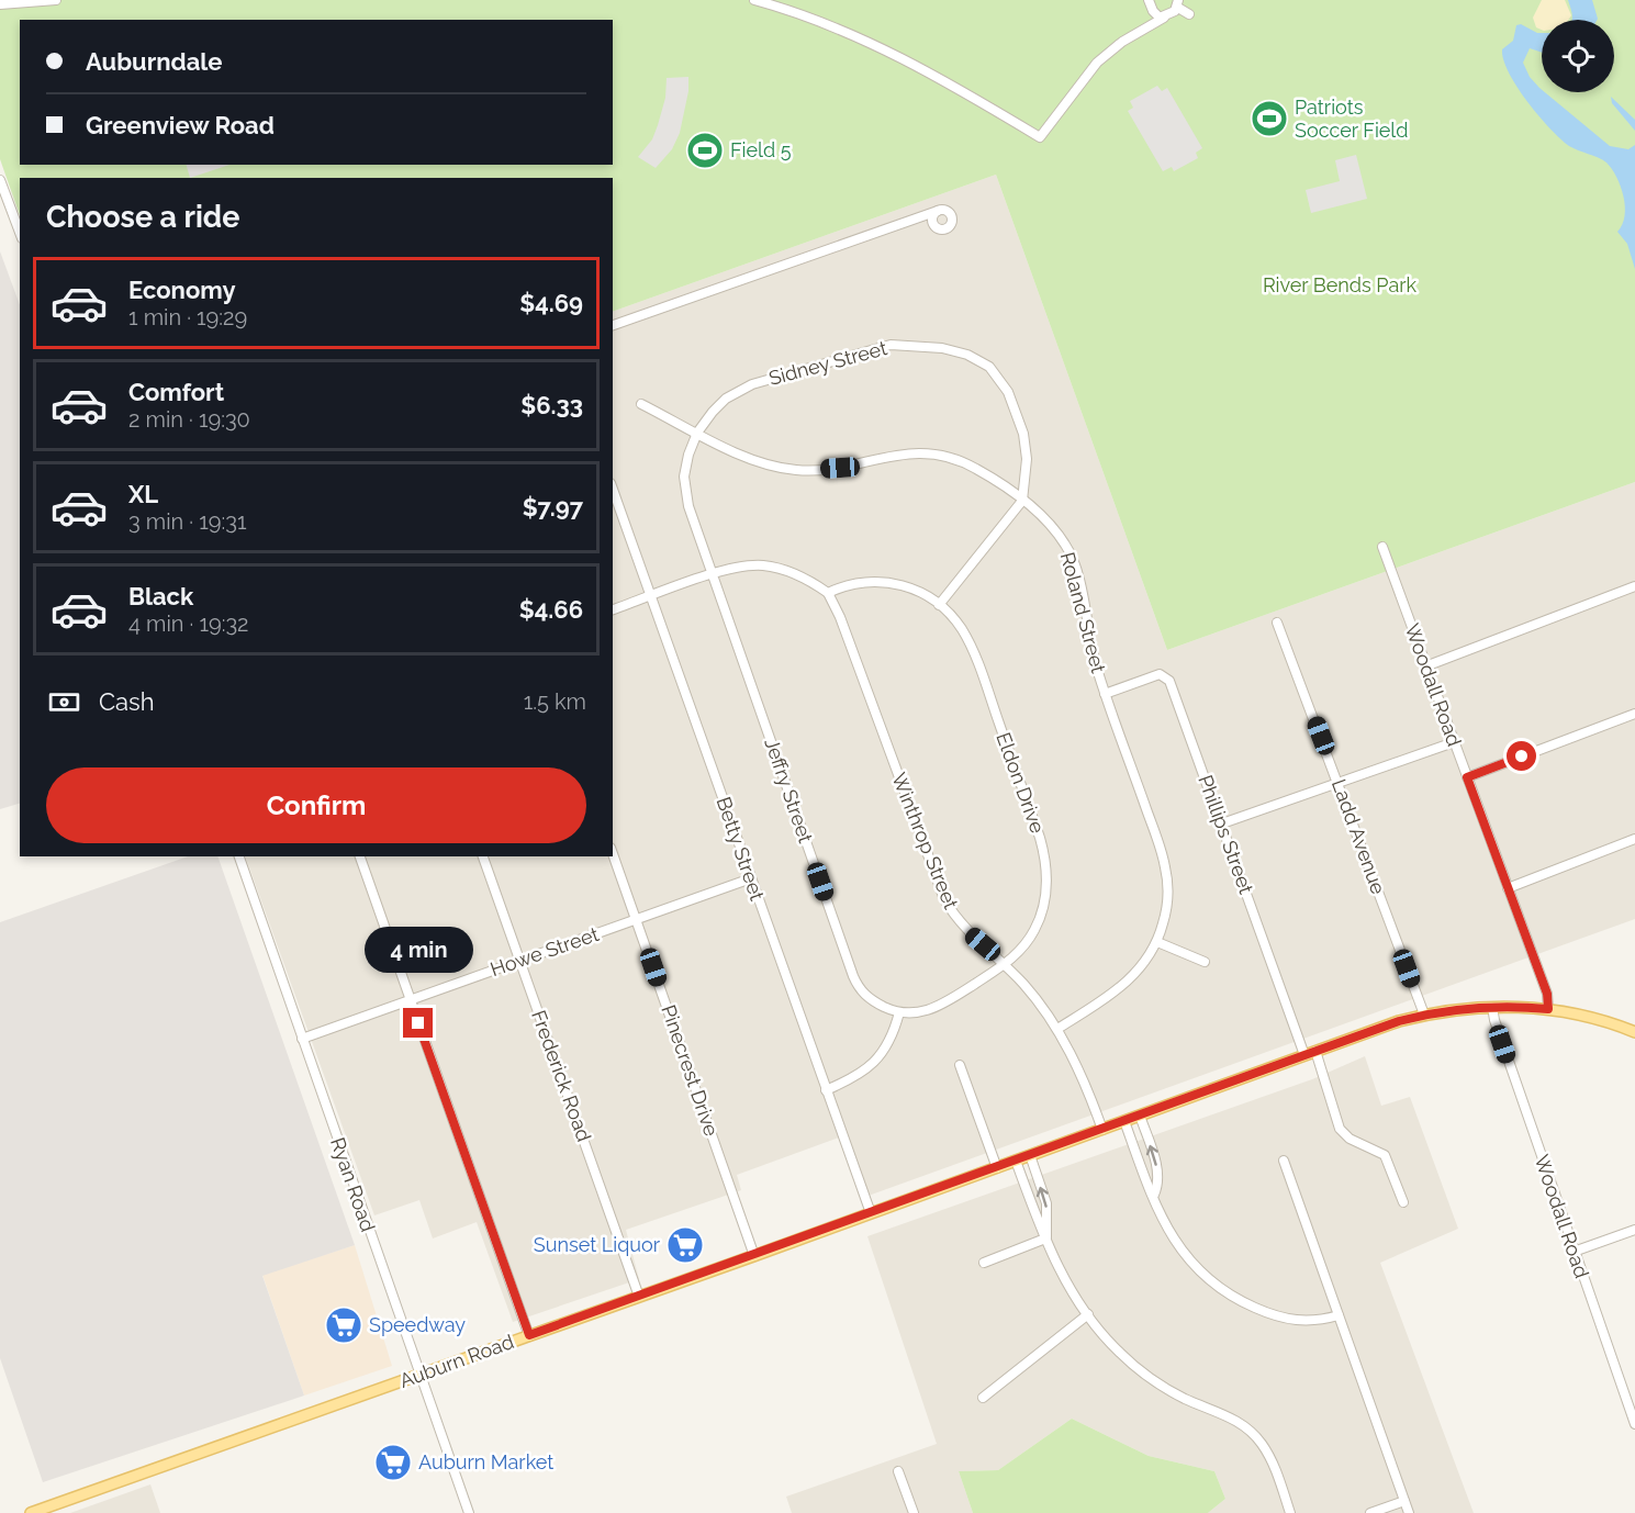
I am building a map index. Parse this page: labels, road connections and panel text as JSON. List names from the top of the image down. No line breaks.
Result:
{"streets":{"main road":["Auburn Road"],"street":["Sidney Street","Roland Street","Woodall Road","Eldon Drive","Jeffry Street","Phillips Street","Ladd Avenue","Winthrop Street","Betty Street","Howe Street","Pinecrest Drive","Frederick Road","Ryan Road"]},"crossings":[["Sidney Street","Roland Street"],["Sidney Street","Jeffry Street"],["Roland Street","Jeffry Street"],["Roland Street","Phillips Street"],["Roland Street","Winthrop Street"],["Woodall Road","Auburn Road"],["Eldon Drive","Winthrop Street"],["Phillips Street","Auburn Road"],["Ladd Avenue","Auburn Road"],["Winthrop Street","Auburn Road"],["Betty Street","Howe Street"],["Betty Street","Auburn Road"],["Howe Street","Pinecrest Drive"],["Howe Street","Frederick Road"],["Howe Street","Ryan Road"],["Pinecrest Drive","Auburn Road"],["Frederick Road","Auburn Road"],["Ryan Road","Auburn Road"]],"parks":["River Bends Park"],"places":{"sports":["Patriots Soccer Field","Field 5"],"supermarket":["Sunset Liquor","Speedway","Auburn Market"]},"page":{"banner":["Auburndale","Greenview Road"],"heading":"Choose a ride","list":[{"name":"Economy","note":"1 min · 19:29","value":"$4.69"},{"name":"Comfort","note":"2 min · 19:30","value":"$6.33"},{"name":"XL","note":"3 min · 19:31","value":"$7.97"},{"name":"Black","note":"4 min · 19:32","value":"$4.66"}],"pay":["Cash","1.5 km"],"buttons":"Confirm","bubble":"4 min"}}
